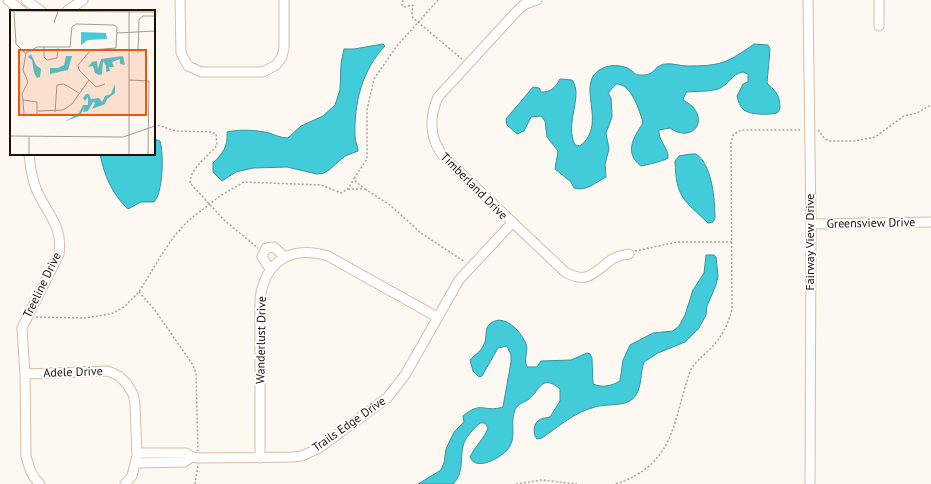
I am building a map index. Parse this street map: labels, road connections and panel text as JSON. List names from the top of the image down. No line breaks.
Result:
{"streets":{"street":["Timberland Drive","Greensview Drive","Fairway View Drive","Treeline Drive","Wanderlust Drive","Adele Drive","Trails Edge Drive"]},"crossings":[["Timberland Drive","Trails Edge Drive"],["Greensview Drive","Fairway View Drive"],["Treeline Drive","Adele Drive"],["Wanderlust Drive","Trails Edge Drive"],["Adele Drive","Trails Edge Drive"]]}
